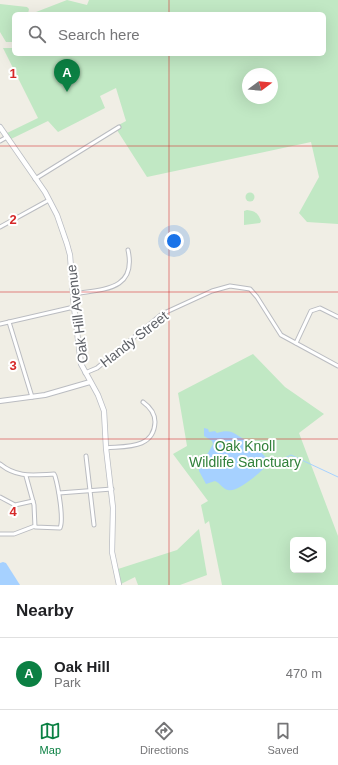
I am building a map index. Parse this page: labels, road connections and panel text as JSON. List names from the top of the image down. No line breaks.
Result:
{"streets":{"main road":["Oak Hill Avenue"],"street":["Handy Street"]},"crossings":[["Oak Hill Avenue","Handy Street"]],"parks":["Oak Knoll Wildlife Sanctuary"],"north":"right","page":{"search":"Search here","pins":"A","heading":"Nearby","list":[{"mark":"A","name":"Oak Hill","note":"Park","value":"470 m"}],"nav":["Map","Directions","Saved"]},"grid":{"rows":["1","2","3","4"]}}
